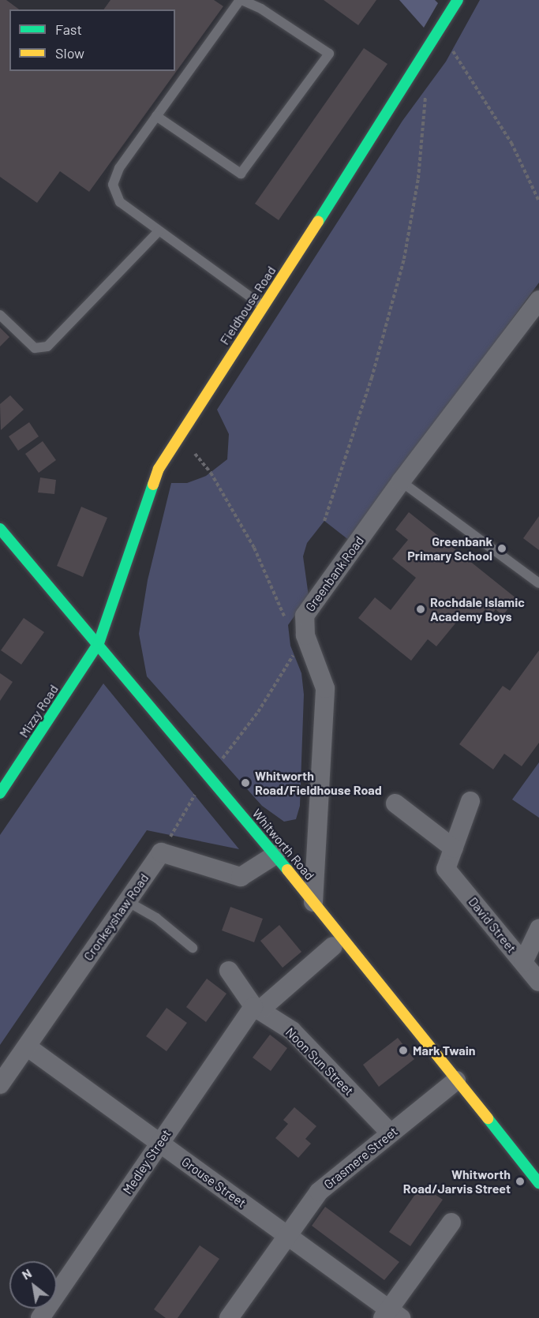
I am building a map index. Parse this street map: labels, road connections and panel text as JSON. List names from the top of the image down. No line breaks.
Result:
{"streets":{"street":["Fieldhouse Road","Greenbank Road","Mizzy Road","Whitworth Road","Cronkeyshaw Road","David Street","Noon Sun Street","Grasmere Street","Medley Street","Grouse Street"]},"crossings":[["Fieldhouse Road","Mizzy Road"],["Fieldhouse Road","Whitworth Road"],["Greenbank Road","Whitworth Road"],["Mizzy Road","Whitworth Road"],["Whitworth Road","Grasmere Street"],["Cronkeyshaw Road","Grouse Street"],["Noon Sun Street","Grasmere Street"],["Noon Sun Street","Medley Street"],["Grasmere Street","Grouse Street"],["Medley Street","Grouse Street"]],"places":["Greenbank Primary School","Rochdale Islamic Academy Boys","Whitworth Road/Fieldhouse Road","Mark Twain","Whitworth Road/Jarvis Street"],"legend":["Fast","Slow"],"north":"top left"}
